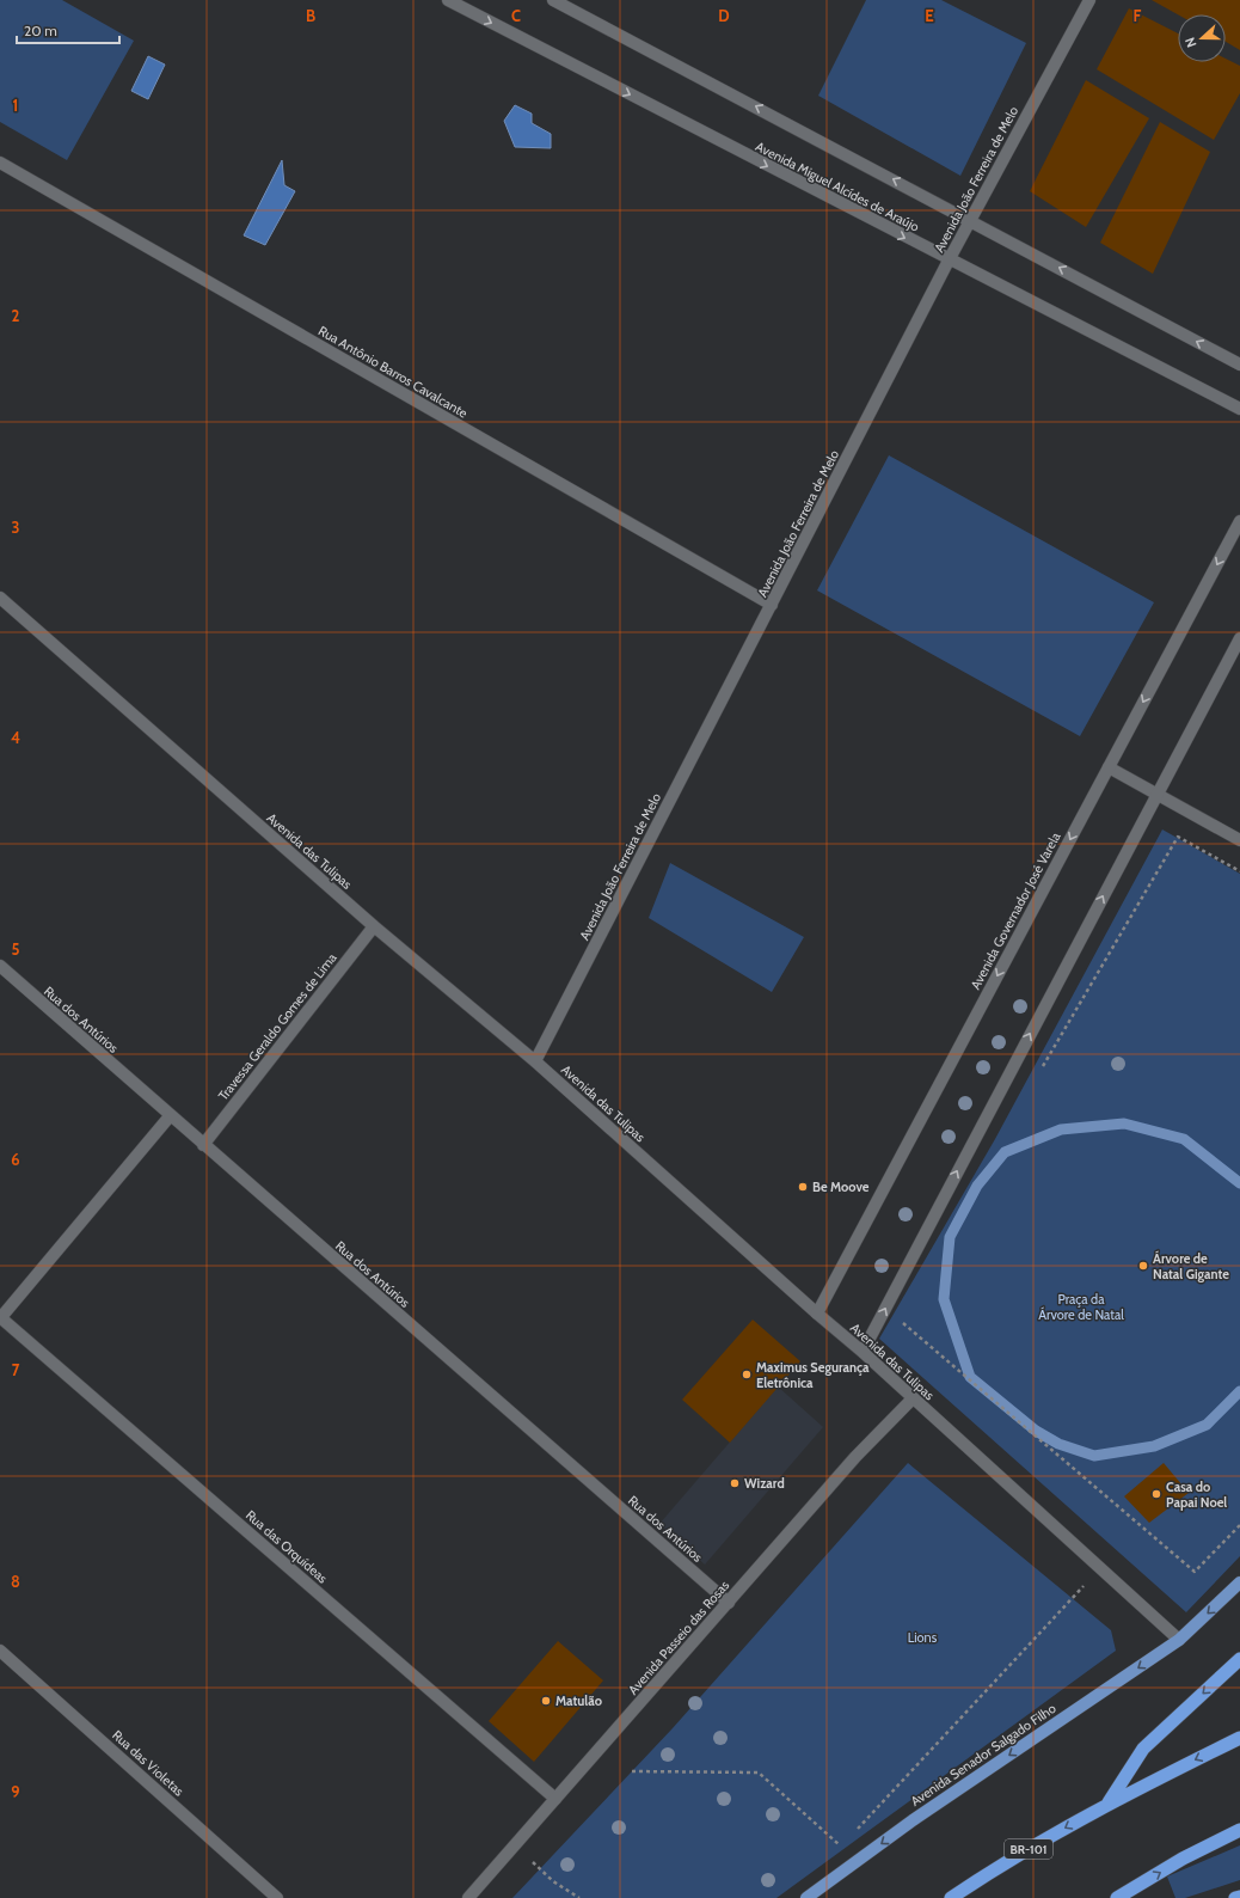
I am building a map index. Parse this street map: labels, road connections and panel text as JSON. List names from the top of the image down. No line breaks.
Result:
{"streets":{"highway":["BR-101"],"main road":["Avenida Senador Salgado Filho"],"street":["Avenida João Ferreira de Melo","Avenida Miguel Alcídes de Araújo","Rua Antônio Barros Cavalcante","Avenida das Tulipas","Avenida Governador José Varela","Rua dos Antúrios","Travessa Geraldo Gomes de Lima","Rua das Orquídeas","Avenida Passeio das Rosas","Rua das Violetas"]},"crossings":[["Avenida João Ferreira de Melo","Avenida Miguel Alcídes de Araújo"],["Avenida João Ferreira de Melo","Rua Antônio Barros Cavalcante"],["Avenida João Ferreira de Melo","Avenida das Tulipas"],["Avenida das Tulipas","Avenida Governador José Varela"],["Avenida das Tulipas","Travessa Geraldo Gomes de Lima"],["Avenida das Tulipas","Avenida Passeio das Rosas"],["Avenida das Tulipas","Avenida Senador Salgado Filho"],["Rua dos Antúrios","Travessa Geraldo Gomes de Lima"],["Rua dos Antúrios","Avenida Passeio das Rosas"],["Rua das Orquídeas","Avenida Passeio das Rosas"]],"one_way":["Avenida Senador Salgado Filho"],"parks":["Praça da Árvore de Natal","Lions"],"places":["Be Moove","Árvore de Natal Gigante","Maximus Segurança Eletrônica","Wizard","Casa do Papai Noel","Matulão"],"scale_bar":"20 m","north":"left","grid":{"columns":["B","C","D","E","F"],"rows":["1","2","3","4","5","6","7","8","9"]}}
